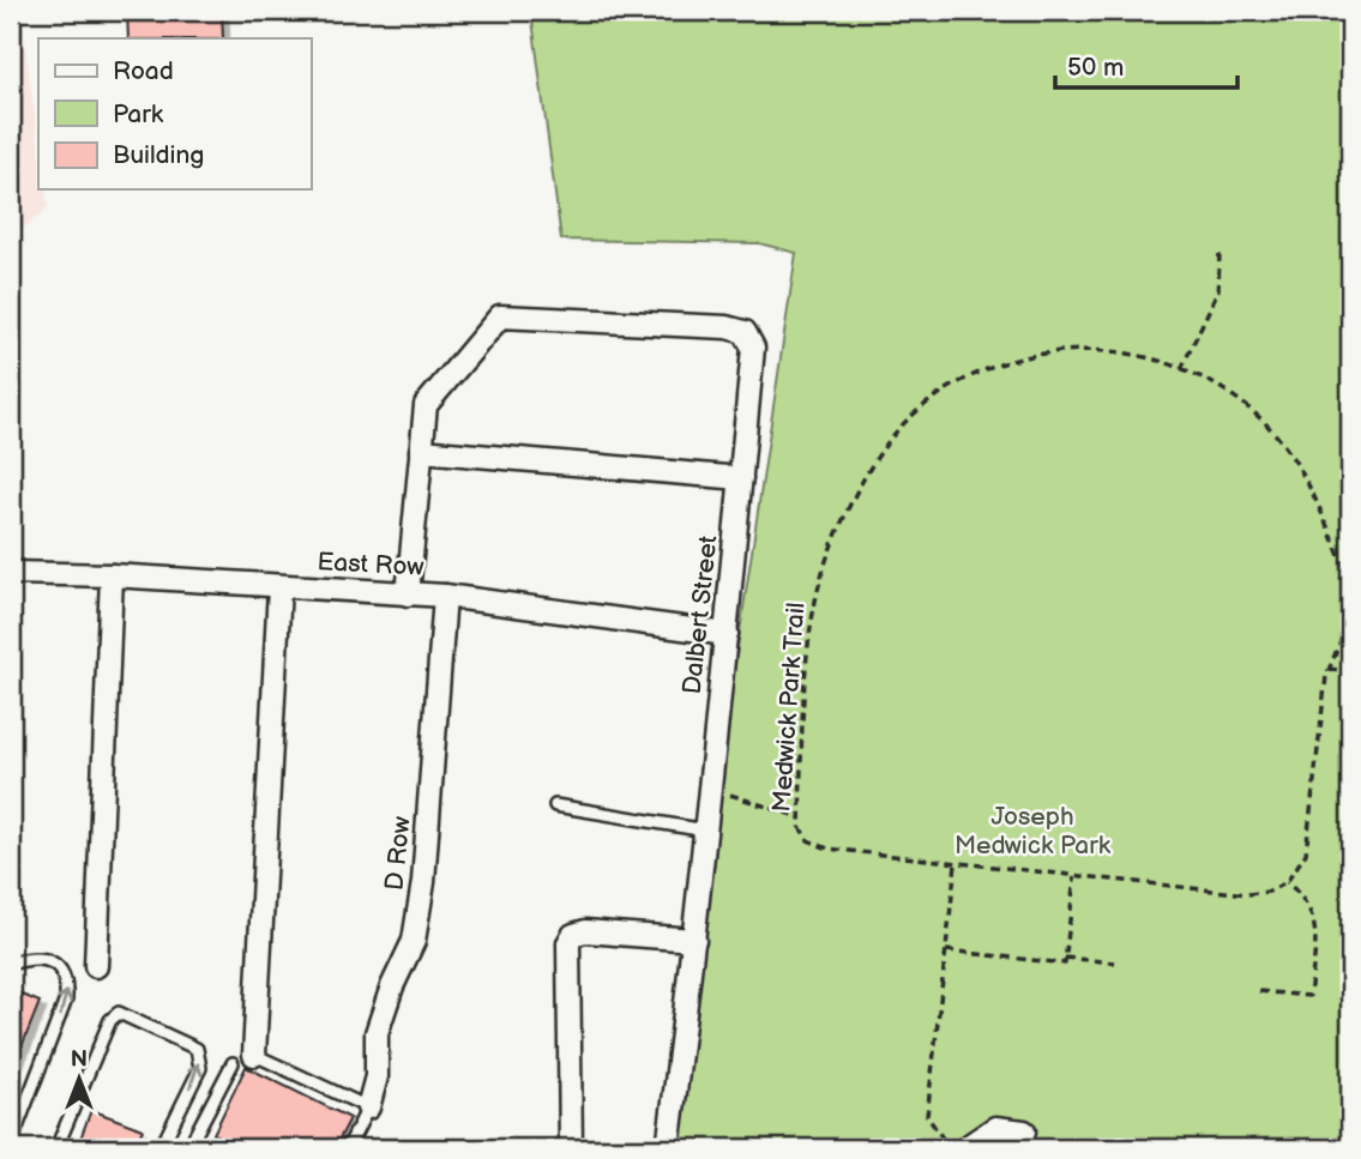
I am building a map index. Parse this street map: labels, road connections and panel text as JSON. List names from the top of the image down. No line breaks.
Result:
{"streets":{"street":["East Row","Dalbert Street","D Row"],"path":["Medwick Park Trail"]},"crossings":[["East Row","Dalbert Street"],["East Row","D Row"]],"parks":["Joseph Medwick Park"],"legend":["Road","Park","Building"],"scale_bar":"50 m","north":"top"}
